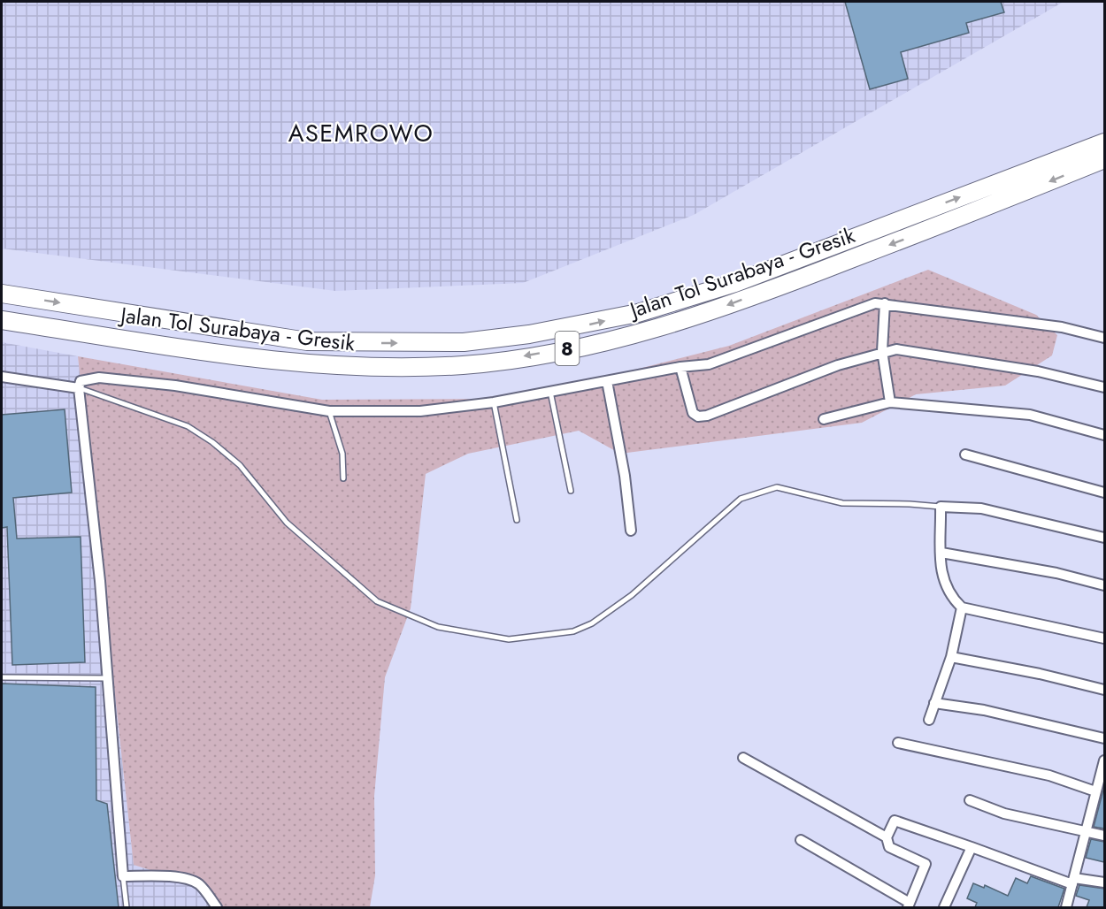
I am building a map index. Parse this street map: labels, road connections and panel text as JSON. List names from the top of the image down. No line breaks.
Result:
{"streets":{"highway":["Jalan Tol Surabaya - Gresik","8"]},"districts":["ASEMROWO"]}
